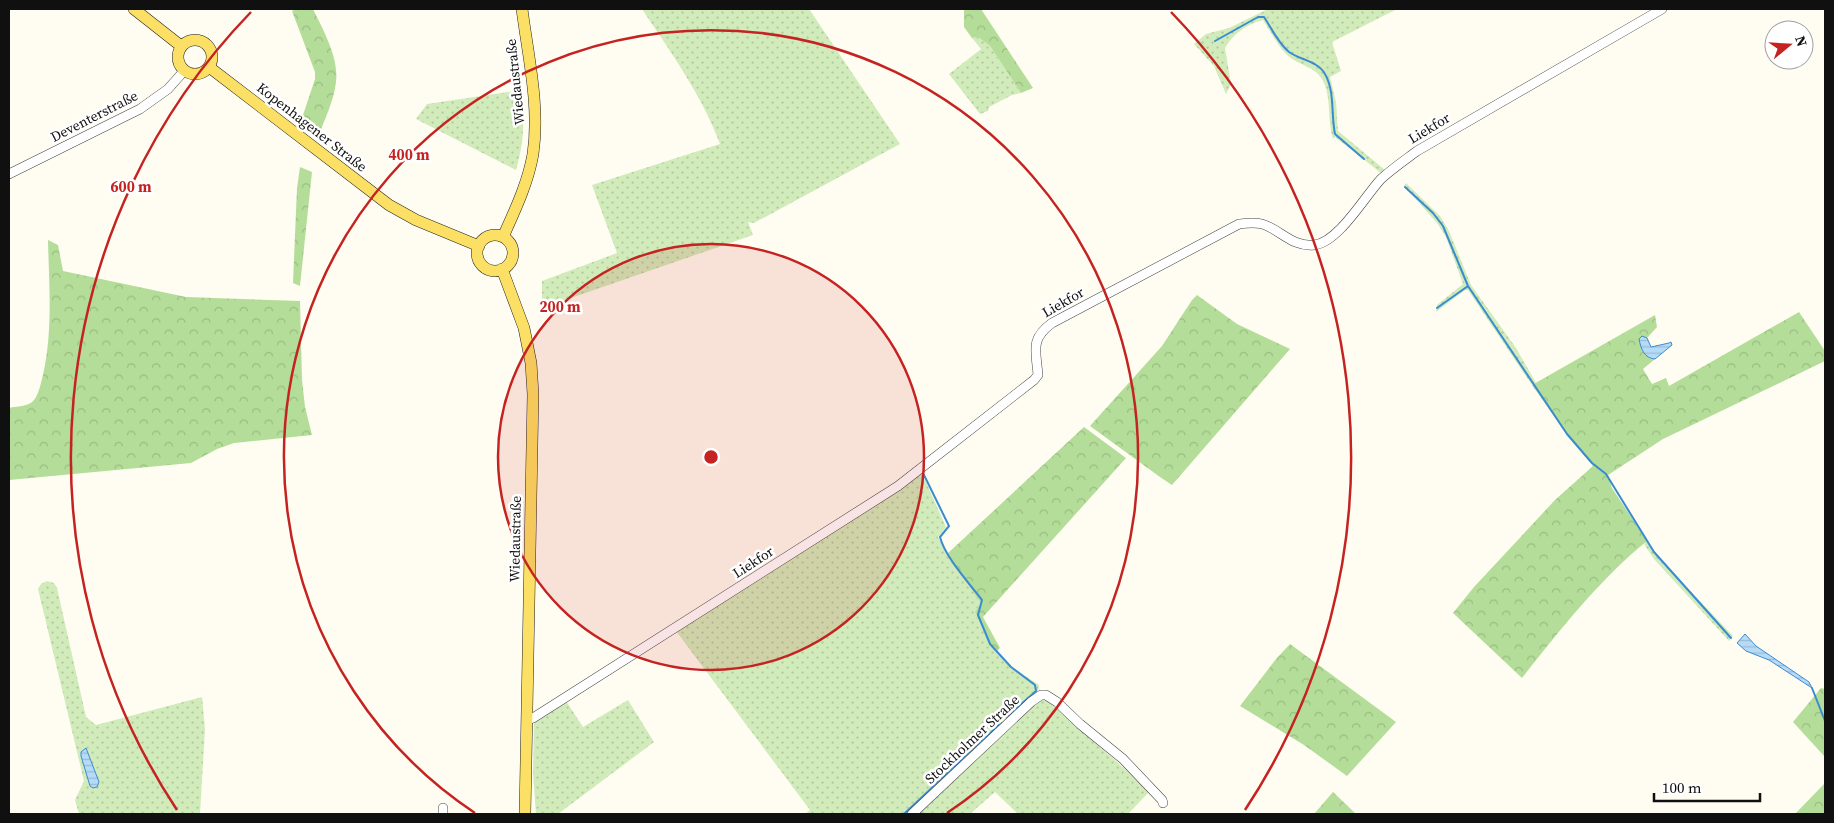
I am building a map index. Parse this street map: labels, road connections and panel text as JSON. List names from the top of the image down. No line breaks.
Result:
{"streets":{"main road":["Wiedaustraße","Kopenhagener Straße"],"street":["Deventerstraße","Liekfor","Stockholmer Straße"]},"crossings":[["Wiedaustraße","Kopenhagener Straße"],["Wiedaustraße","Liekfor"],["Deventerstraße","Kopenhagener Straße"]],"scale_bar":"100 m","north":"right","rings":["400 m","600 m","200 m"]}
